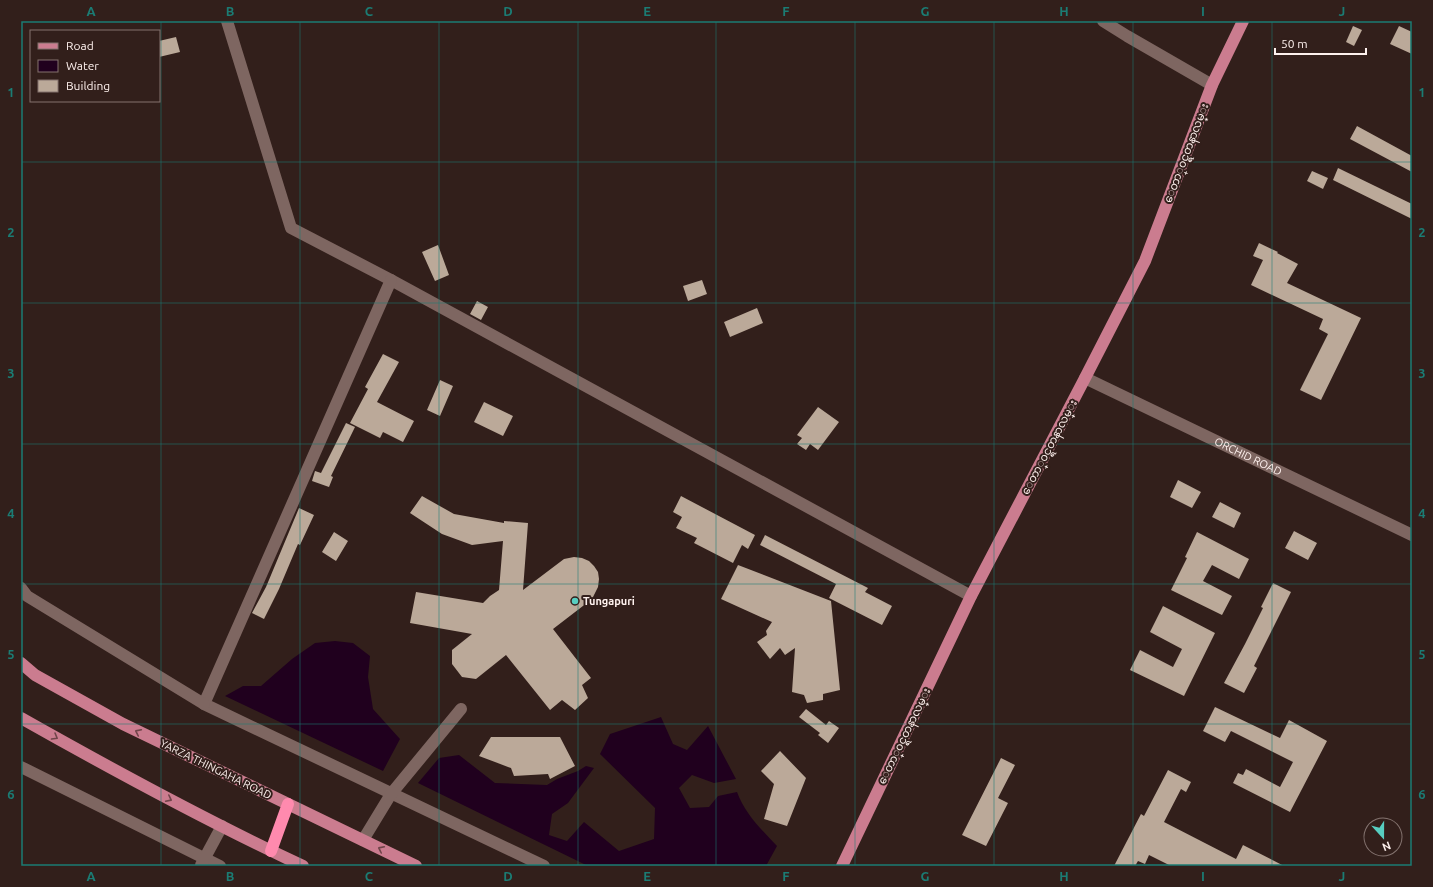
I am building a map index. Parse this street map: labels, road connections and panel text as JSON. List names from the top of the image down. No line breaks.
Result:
{"streets":{"main road":["ေတာ္၀င္ရတနာလမ္း","YARZA THINGAHA ROAD"],"street":["ORCHID ROAD"]},"crossings":[["ေတာ္၀င္ရတနာလမ္း","ORCHID ROAD"]],"places":["Tungapuri"],"legend":["Road","Water","Building"],"scale_bar":"50 m","north":"bottom","grid":{"columns":["A","B","C","D","E","F","G","H","I","J"],"rows":["1","2","3","4","5","6"]}}
